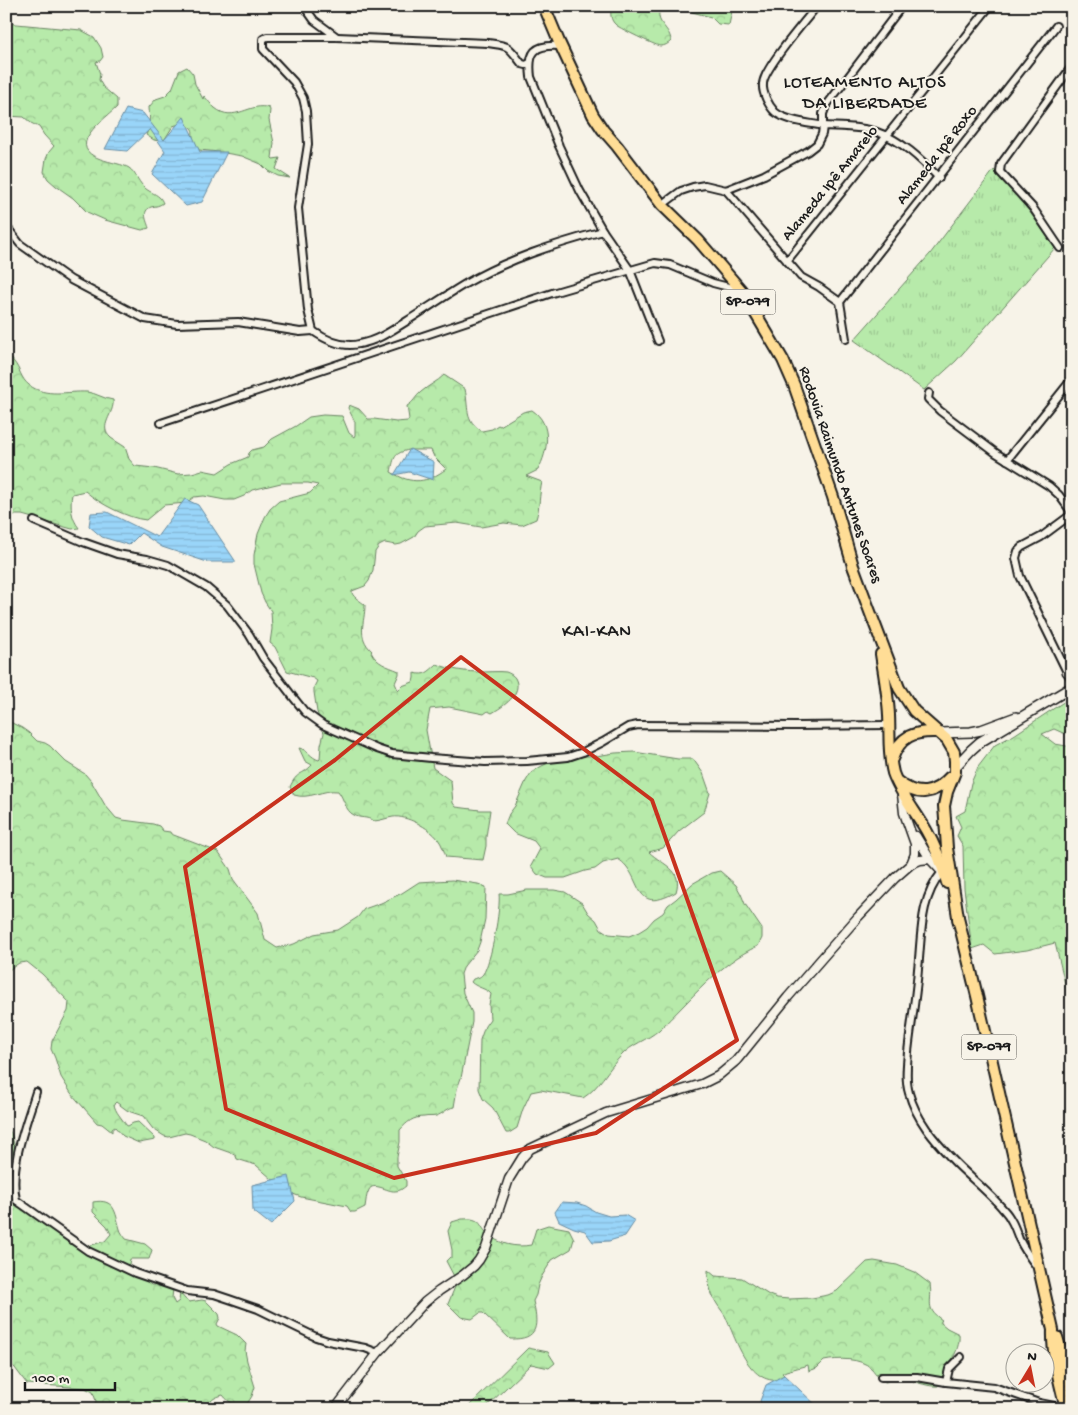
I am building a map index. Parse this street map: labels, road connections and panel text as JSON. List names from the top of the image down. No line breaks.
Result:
{"streets":{"highway":["SP-079","Rodovia Raimundo Antunes Soares"],"street":["Alameda Ipê Roxo","Alameda Ipê Amarelo"]},"crossings":[["SP-079","Rodovia Raimundo Antunes Soares"]],"districts":["LOTEAMENTO ALTOS DA LIBERDADE","KAI-KAN"],"scale_bar":"100 m","north":"top"}
